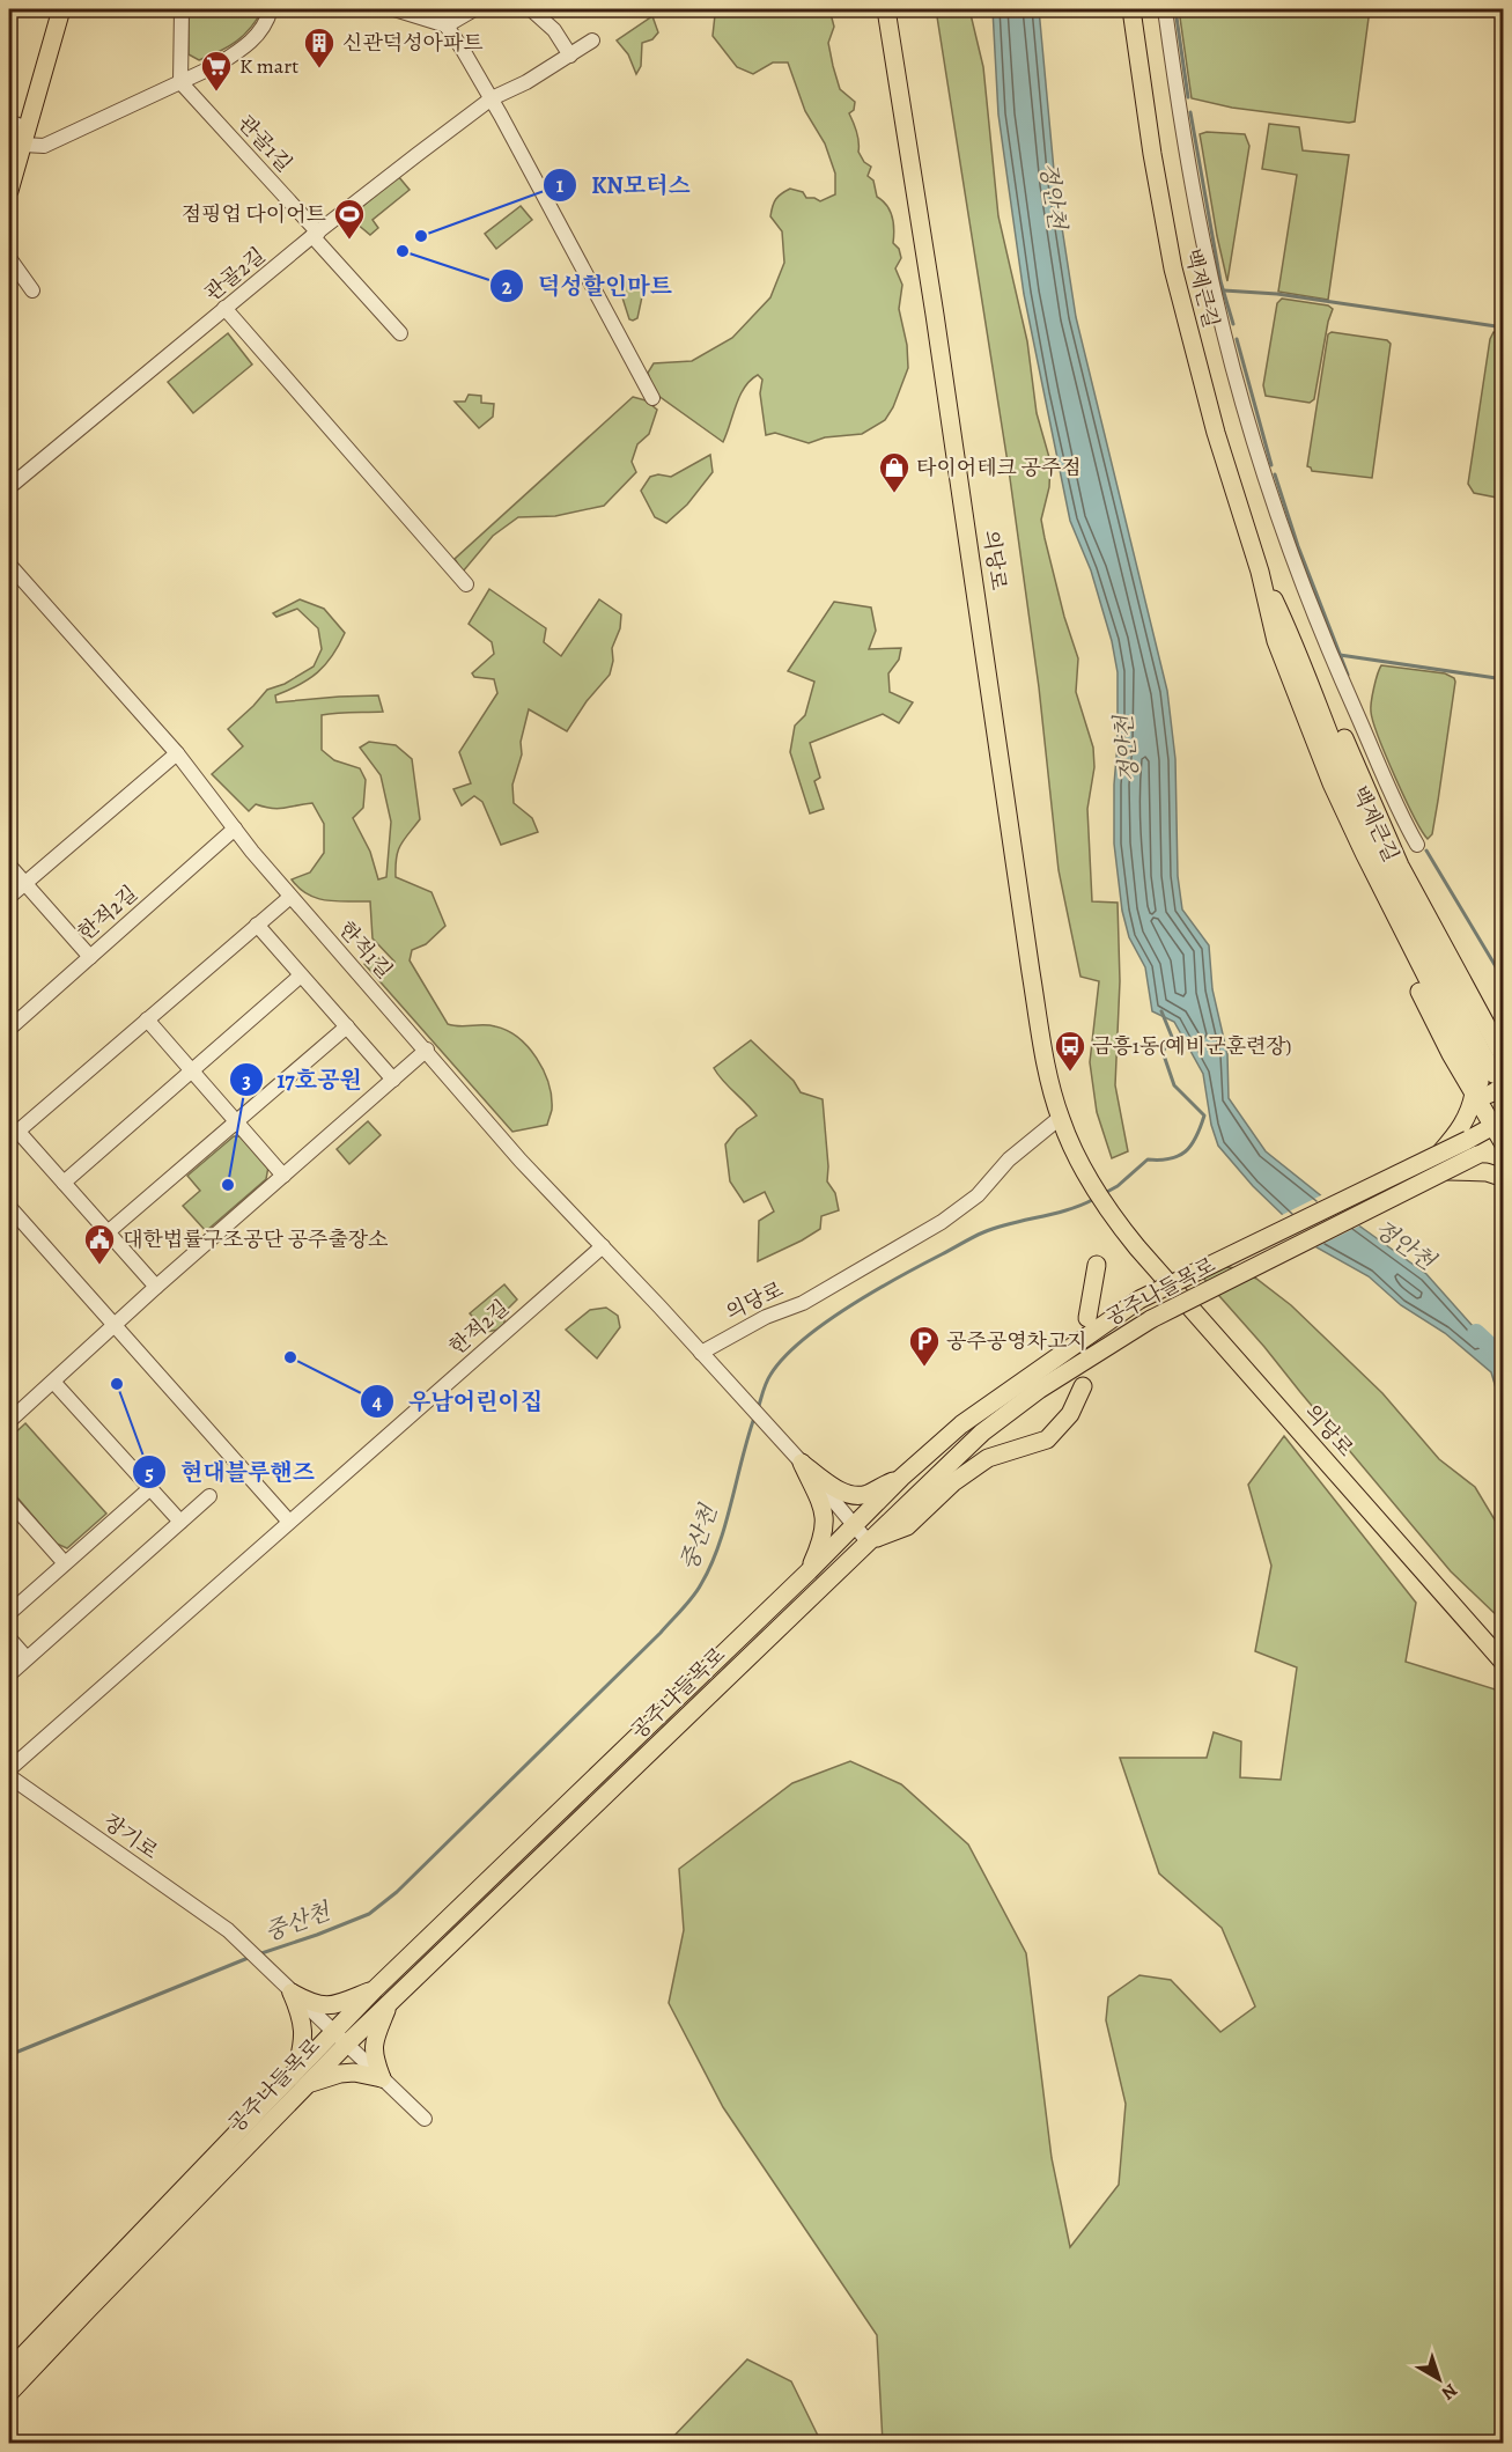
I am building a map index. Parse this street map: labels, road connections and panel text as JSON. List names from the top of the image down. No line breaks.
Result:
{"streets":{"main road":["백제큰길","의당로","공주나들목로"],"street":["관골1길","관골2길","한적2길","한적1길","장기로"]},"crossings":[["관골1길","관골2길"],["의당로","한적1길"],["한적2길","한적1길"],["한적1길","공주나들목로"]],"water":["정안천","중산천"],"places":{"building":["신관덕성아파트"],"supermarket":["K mart"],"other":["KN모터스","덕성할인마트","17호공원","우남어린이집","현대블루핸즈"],"sports":["점핑업 다이어트"],"shop":["타이어테크 공주점"],"bus stop":["금흥1동(예비군훈련장)"],"public building":["대한법률구조공단 공주출장소"],"parking":["공주공영차고지"]},"north":"bottom right"}
